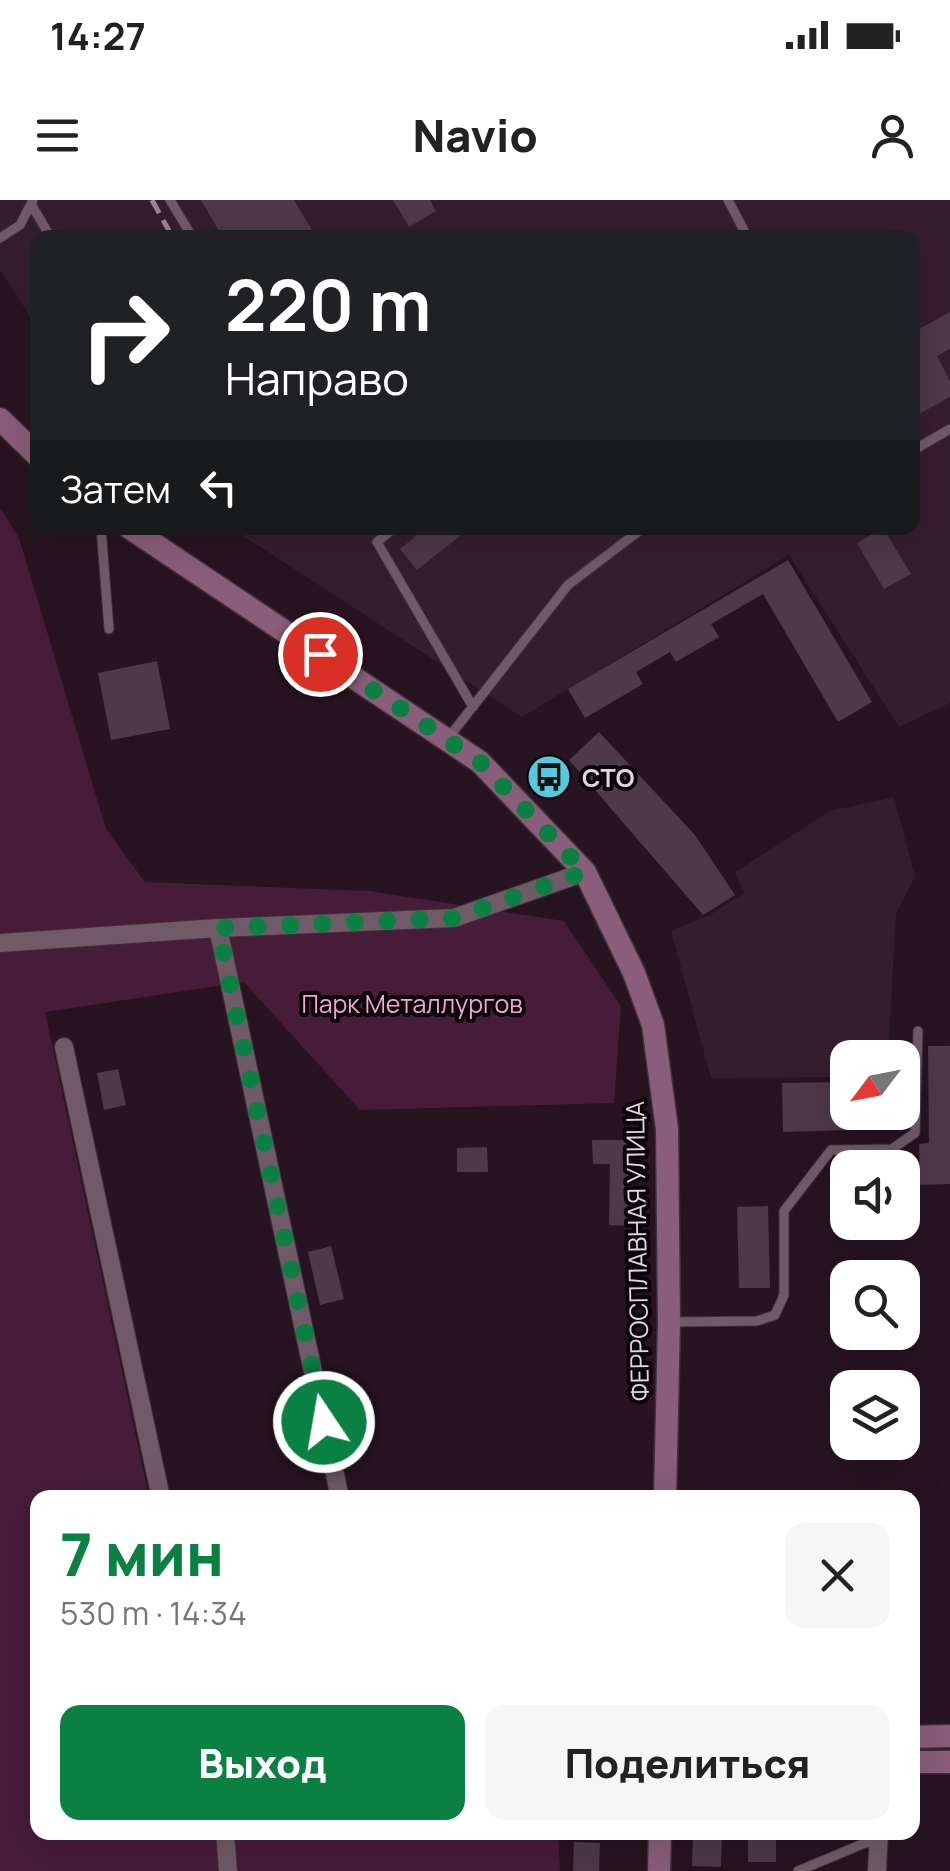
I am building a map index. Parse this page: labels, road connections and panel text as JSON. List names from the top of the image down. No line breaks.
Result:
{"streets":{"main road":["ФЕРРОСПЛАВНАЯ УЛИЦА"]},"parks":["Парк Металлургов"],"places":{"bus stop":["СТО"]},"north":"bottom left","page":{"status":"14:27","header":"Navio","turn":["220 m","Направо"],"then":"Затем","heading":["7 мин","530 m · 14:34"],"buttons":["Выход","Поделиться"]}}
